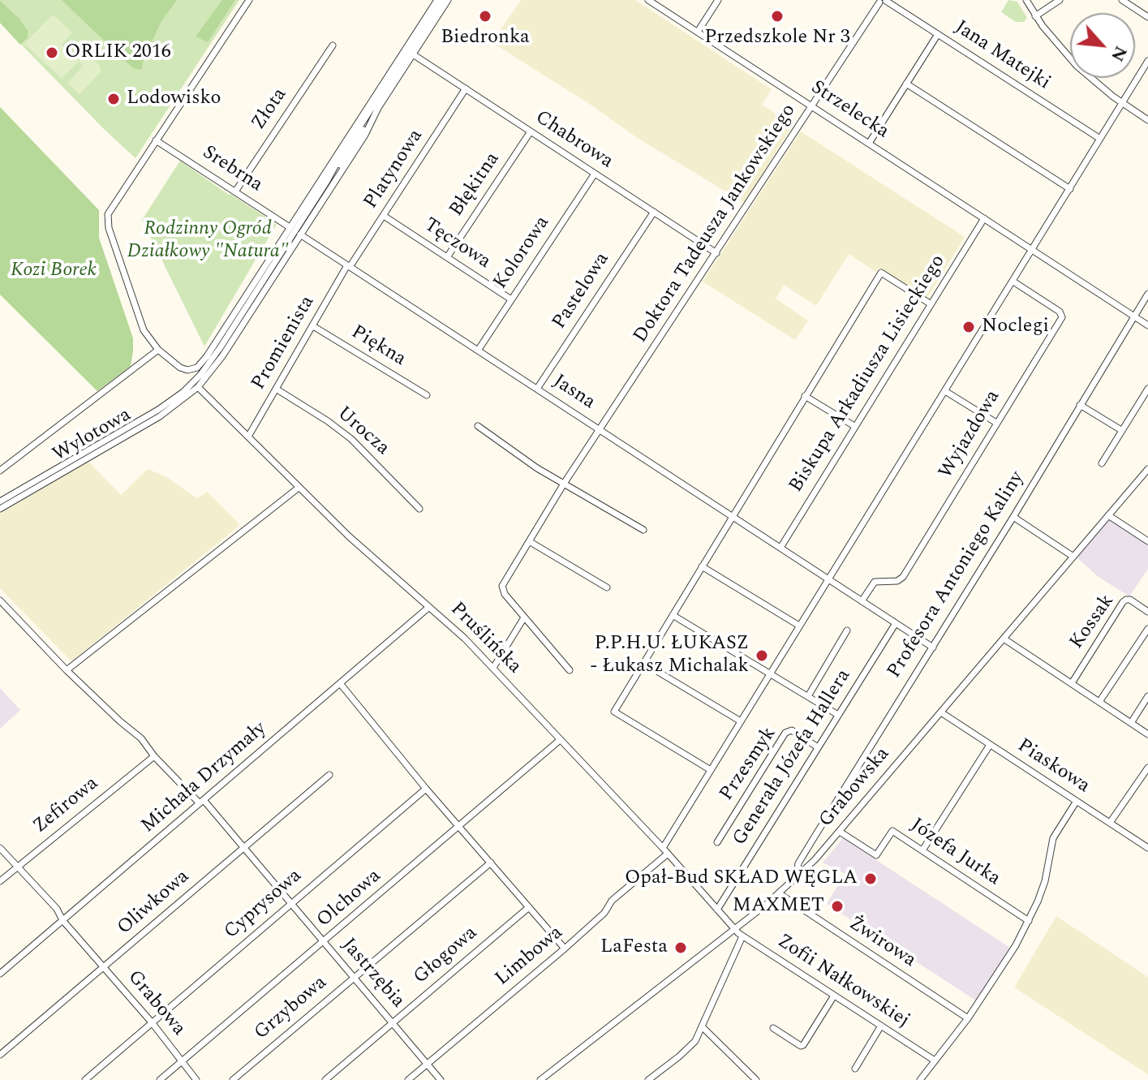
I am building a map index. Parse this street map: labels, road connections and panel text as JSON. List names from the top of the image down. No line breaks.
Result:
{"streets":{"street":["Jana Matejki","Złota","Strzelecka","Chabrowa","Srebrna","Platynowa","Błękitna","Doktora Tadeusza Jankowskiego","Tęczowa","Kolorowa","Pastelowa","Promienista","Piękna","Biskupa Arkadiusza Lisieckiego","Jasna","Urocza","Wyjazdowa","Wylotowa","Profesora Antoniego Kaliny","Kossak","Pruślińska","Generała Józefa Hallera","Przesmyk","Piaskowa","Michała Drzymały","Grabowska","Zefirowa","Józefa Jurka","Olchowa","Oliwkowa","Cyprysowa","Żwirowa","Głogowa","Limbowa","Jastrzębia","Zofii Nałkowskiej","Grabowa","Grzybowa"]},"crossings":[["Jana Matejki","Doktora Tadeusza Jankowskiego"],["Jana Matejki","Limbowa"],["Złota","Srebrna"],["Strzelecka","Doktora Tadeusza Jankowskiego"],["Strzelecka","Biskupa Arkadiusza Lisieckiego"],["Strzelecka","Profesora Antoniego Kaliny"],["Strzelecka","Limbowa"],["Chabrowa","Platynowa"],["Chabrowa","Błękitna"],["Chabrowa","Doktora Tadeusza Jankowskiego"],["Chabrowa","Kolorowa"],["Chabrowa","Pastelowa"],["Platynowa","Tęczowa"],["Platynowa","Promienista"],["Platynowa","Jasna"],["Błękitna","Tęczowa"],["Doktora Tadeusza Jankowskiego","Jasna"],["Tęczowa","Kolorowa"],["Kolorowa","Jasna"],["Pastelowa","Jasna"],["Promienista","Piękna"],["Promienista","Jasna"],["Promienista","Urocza"],["Promienista","Pruślińska"],["Biskupa Arkadiusza Lisieckiego","Jasna"],["Jasna","Wyjazdowa"],["Jasna","Wylotowa"],["Jasna","Profesora Antoniego Kaliny"],["Jasna","Generała Józefa Hallera"],["Jasna","Limbowa"],["Wyjazdowa","Limbowa"],["Wylotowa","Pruślińska"],["Profesora Antoniego Kaliny","Grabowska"],["Pruślińska","Generała Józefa Hallera"],["Pruślińska","Michała Drzymały"],["Pruślińska","Grabowska"],["Pruślińska","Olchowa"],["Pruślińska","Limbowa"],["Pruślińska","Zofii Nałkowskiej"],["Generała Józefa Hallera","Przesmyk"],["Piaskowa","Grabowska"],["Michała Drzymały","Jastrzębia"],["Michała Drzymały","Grabowa"],["Grabowska","Józefa Jurka"],["Grabowska","Żwirowa"],["Grabowska","Zofii Nałkowskiej"],["Zefirowa","Jastrzębia"],["Zefirowa","Grabowa"],["Olchowa","Jastrzębia"],["Olchowa","Grabowa"],["Oliwkowa","Jastrzębia"],["Oliwkowa","Grabowa"],["Cyprysowa","Jastrzębia"],["Cyprysowa","Grabowa"],["Głogowa","Jastrzębia"],["Limbowa","Jastrzębia"],["Jastrzębia","Grzybowa"]],"parks":["Rodzinny Ogród Działkowy \"Natura\"","Kozi Borek"],"places":["Biedronka","Przedszkole Nr 3","ORLIK 2016","Lodowisko","Noclegi","P.P.H.U. ŁUKASZ - Łukasz Michalak","Opał-Bud SKŁAD WĘGLA","MAXMET","LaFesta"],"north":"bottom right"}
